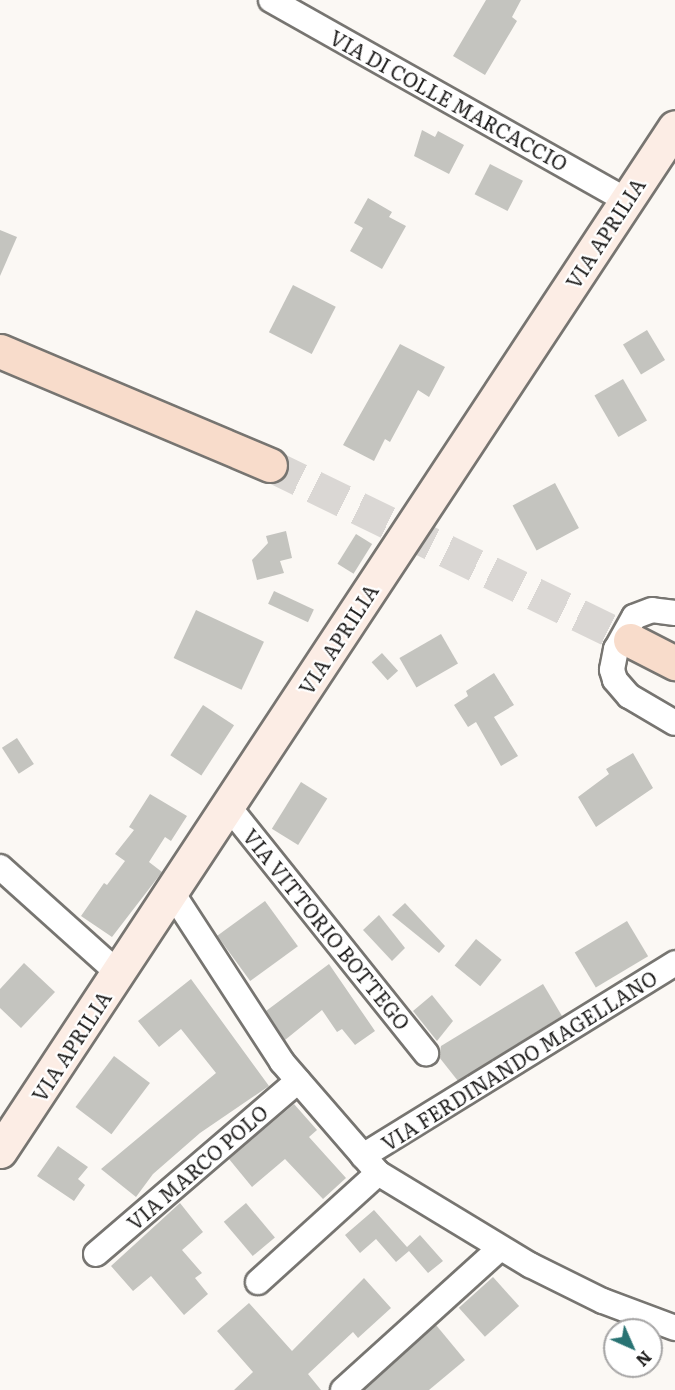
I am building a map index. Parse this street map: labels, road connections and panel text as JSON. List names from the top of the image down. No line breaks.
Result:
{"streets":{"street":["VIA DI COLLE MARCACCIO","VIA APRILIA","VIA VITTORIO BOTTEGO","VIA FERDINANDO MAGELLANO","VIA MARCO POLO"]},"crossings":[["VIA DI COLLE MARCACCIO","VIA APRILIA"],["VIA APRILIA","VIA VITTORIO BOTTEGO"]],"north":"bottom right"}
